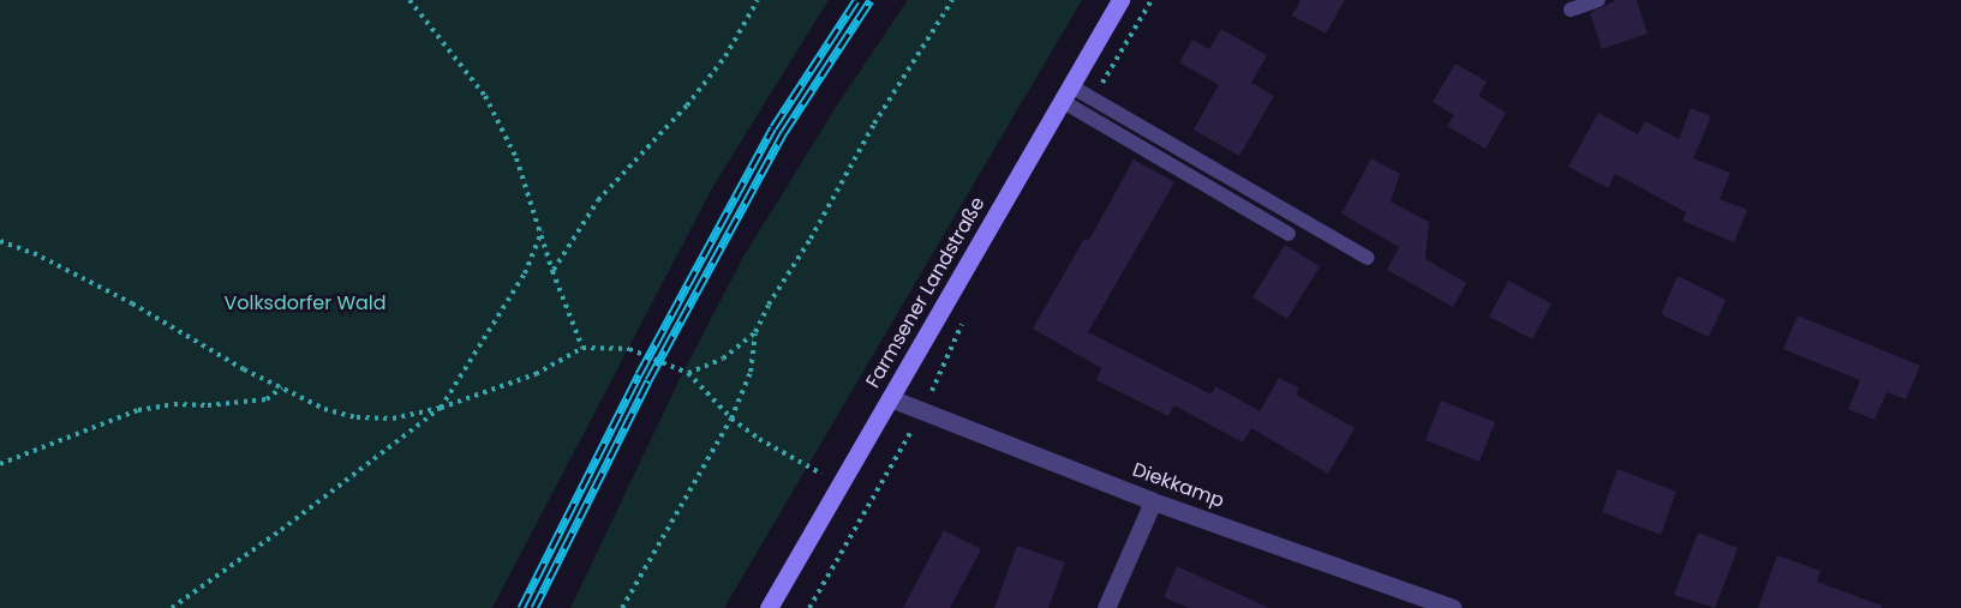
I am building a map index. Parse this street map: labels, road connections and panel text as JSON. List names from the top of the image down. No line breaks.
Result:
{"streets":{"main road":["Farmsener Landstraße"],"street":["Diekkamp"]},"crossings":[["Farmsener Landstraße","Diekkamp"]],"parks":["Volksdorfer Wald"]}
